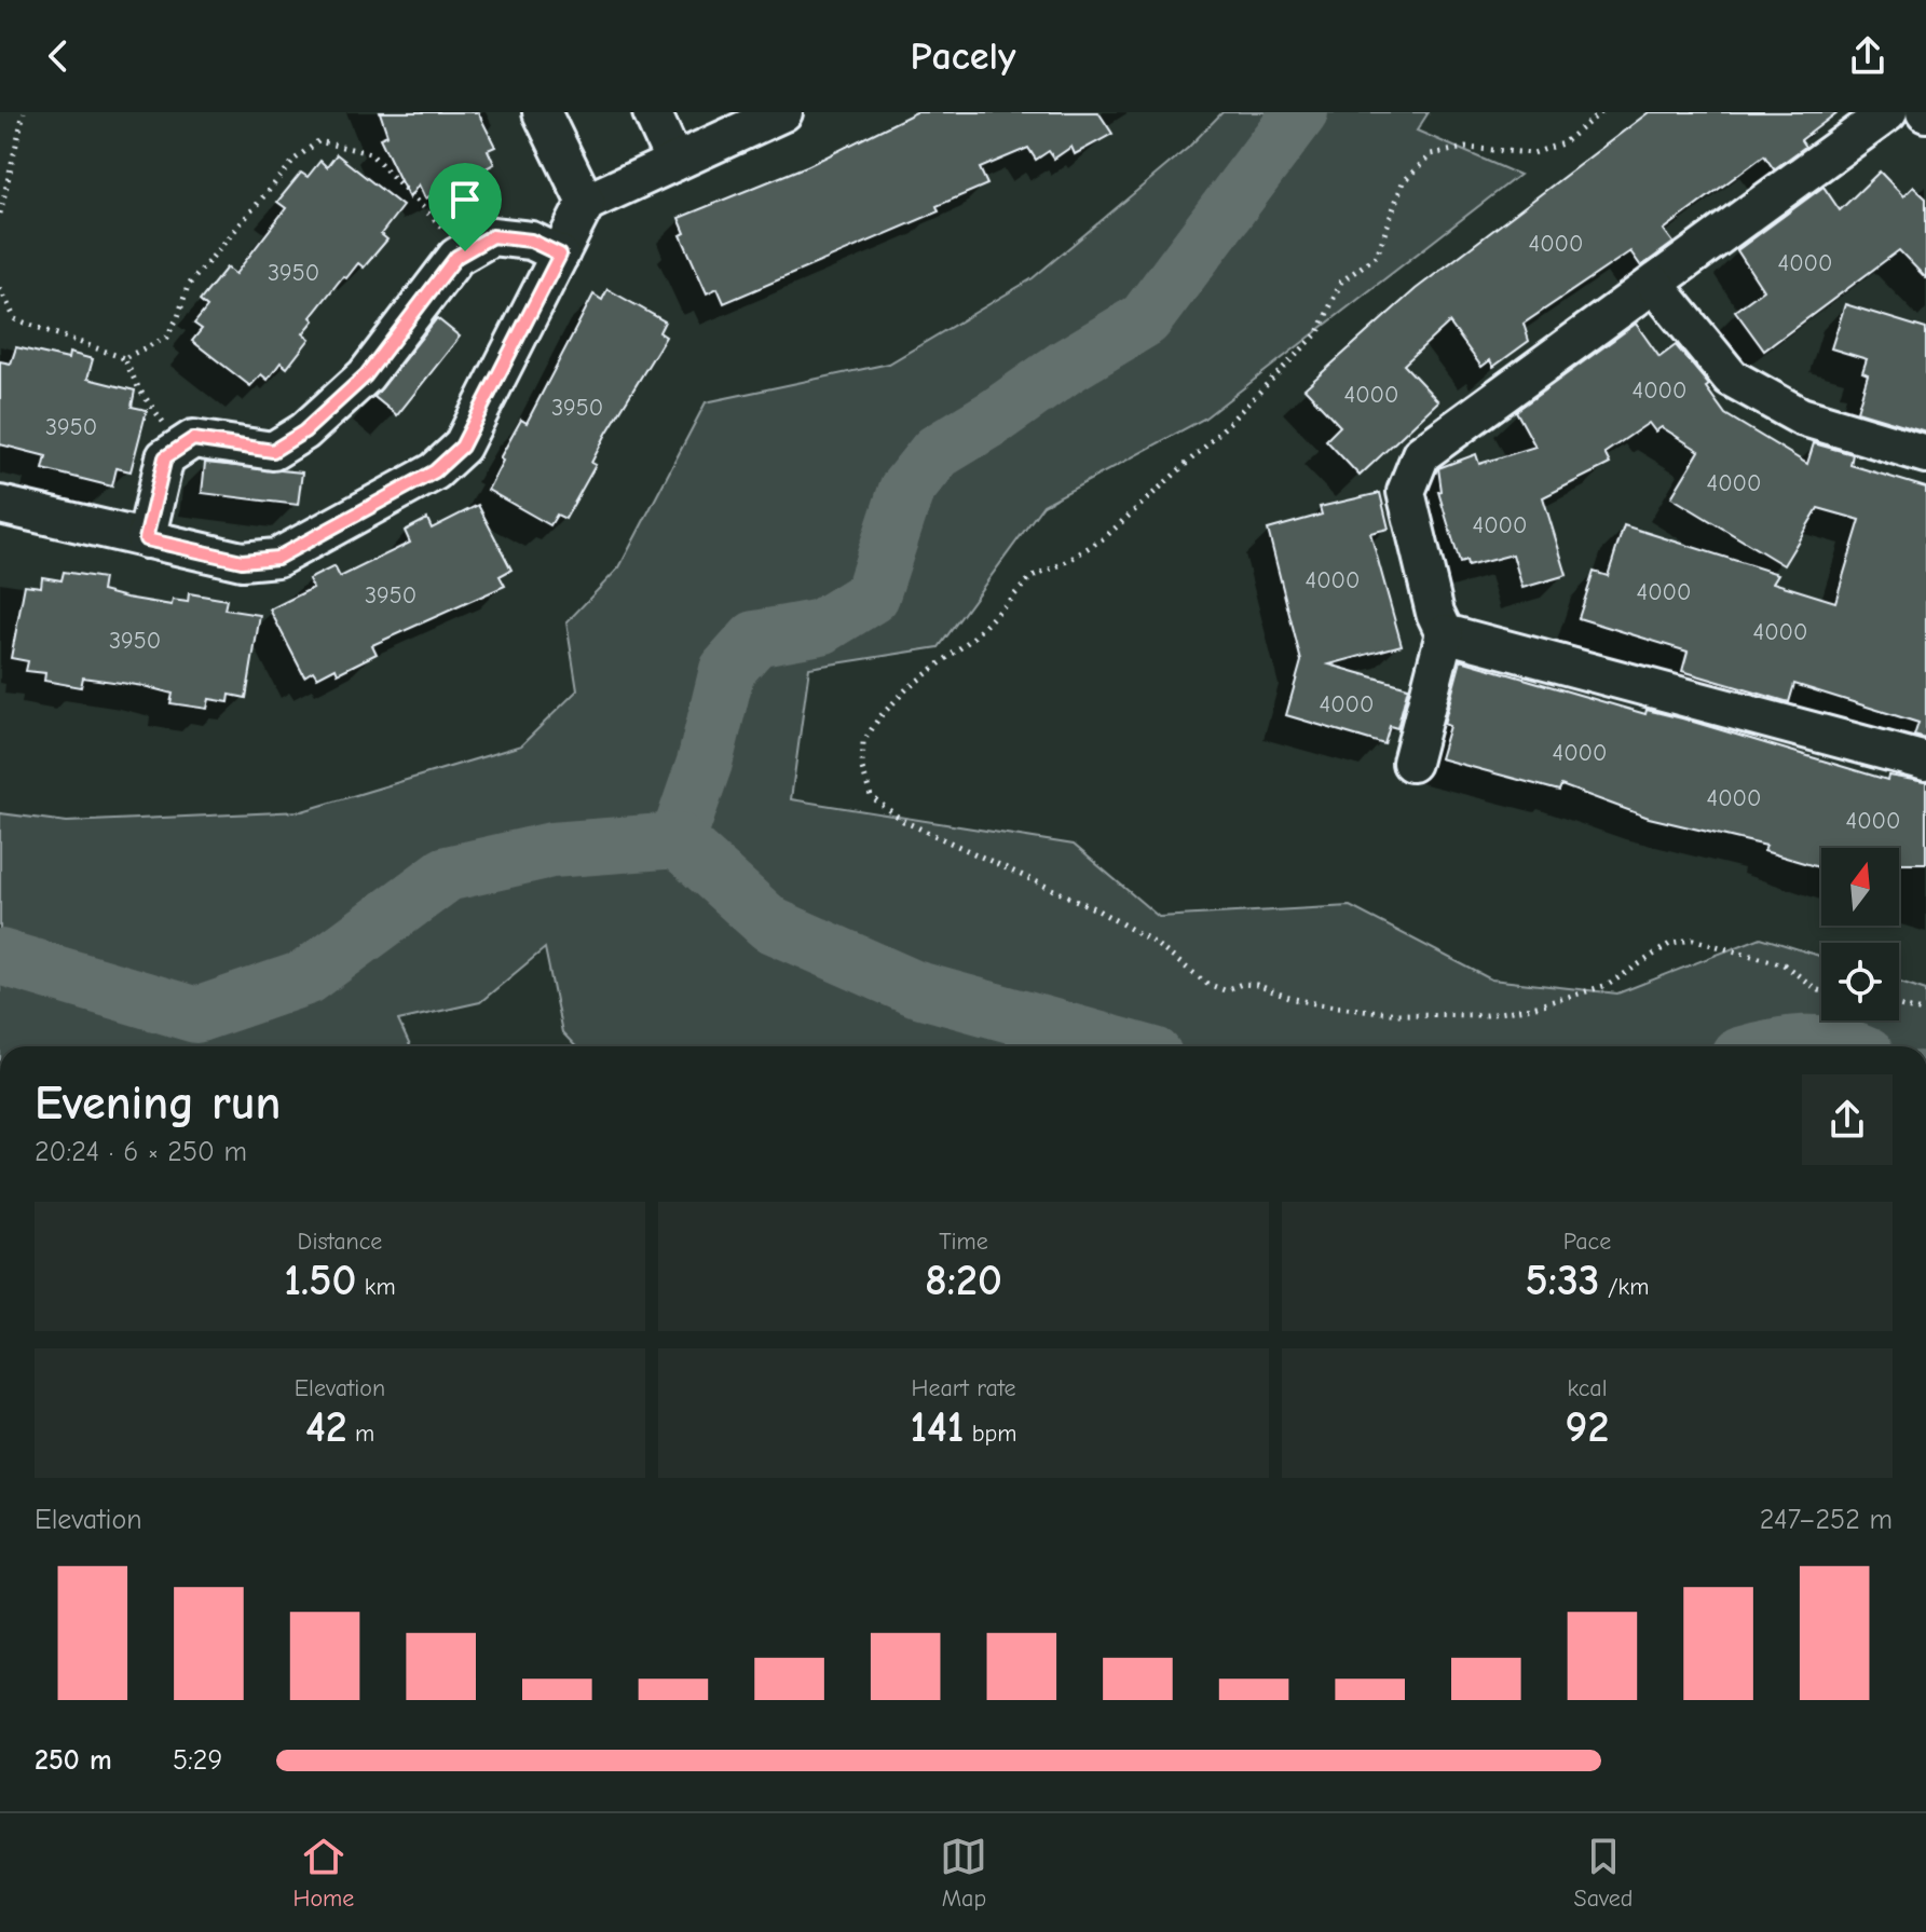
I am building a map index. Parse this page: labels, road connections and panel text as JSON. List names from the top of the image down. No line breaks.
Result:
{"house_numbers":["4000","4000","3950","4000","4000","3950","3950","4000","4000","4000","4000","3950","4000","3950","4000","4000","4000","4000"],"north":"top","page":{"header":"Pacely","heading":["Evening run","20:24 · 6 × 250 m"],"stats":[["Distance","1.50 km"],["Time","8:20"],["Pace","5:33 /km"],["Elevation","42 m"],["Heart rate","141 bpm"],["kcal","92"]],"chart":["Elevation","247–252 m"],"list":[{"name":"250 m","note":"5:29"}],"tabs":["Home","Map","Saved"]}}
